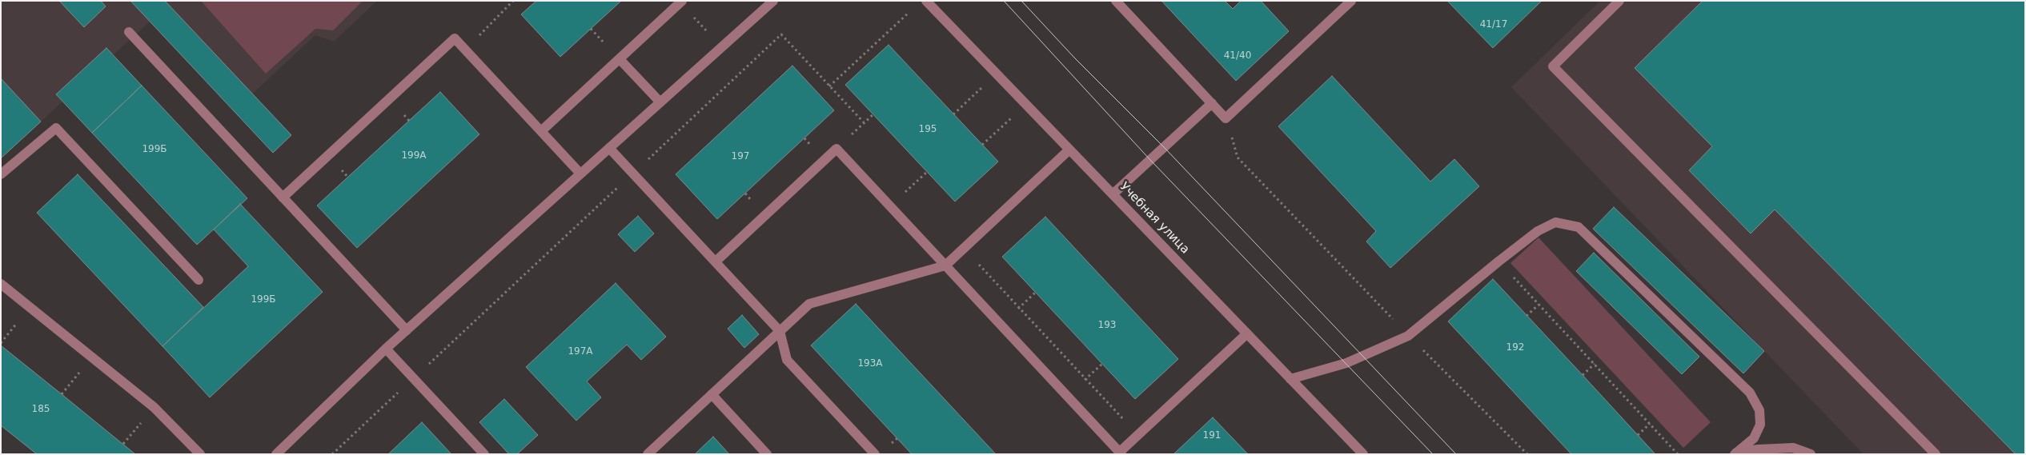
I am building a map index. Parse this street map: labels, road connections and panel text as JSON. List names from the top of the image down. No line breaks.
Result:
{"streets":{"street":["Учебная улица"]},"house_numbers":["41/17","41/40","195","199Б","199А","197","199Б","193","192","197А","193А","185","191"]}
